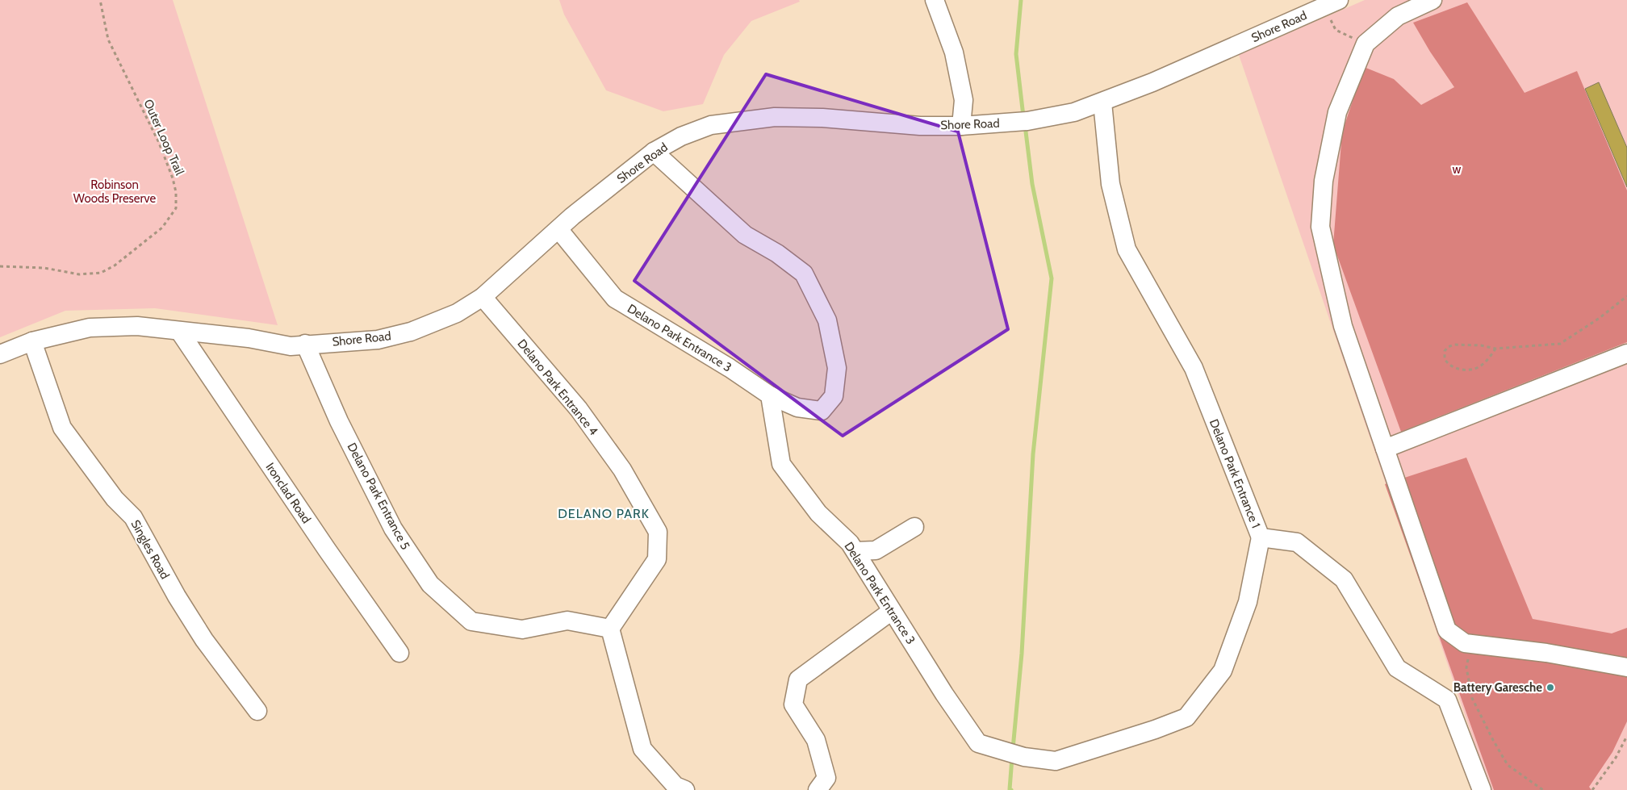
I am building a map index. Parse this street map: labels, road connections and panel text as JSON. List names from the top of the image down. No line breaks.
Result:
{"streets":{"street":["Shore Road","Delano Park Entrance 3","Delano Park Entrance 4","Delano Park Entrance 1","Ironclad Road","Delano Park Entrance 5","Singles Road"],"path":["Outer Loop Trail"]},"crossings":[["Shore Road","Delano Park Entrance 3"],["Shore Road","Delano Park Entrance 4"],["Shore Road","Delano Park Entrance 1"],["Shore Road","Ironclad Road"],["Shore Road","Delano Park Entrance 5"],["Shore Road","Singles Road"],["Delano Park Entrance 3","Delano Park Entrance 1"],["Delano Park Entrance 4","Delano Park Entrance 5"]],"districts":["DELANO PARK"],"parks":["w","Robinson Woods Preserve"],"places":["Battery Garesche"]}
